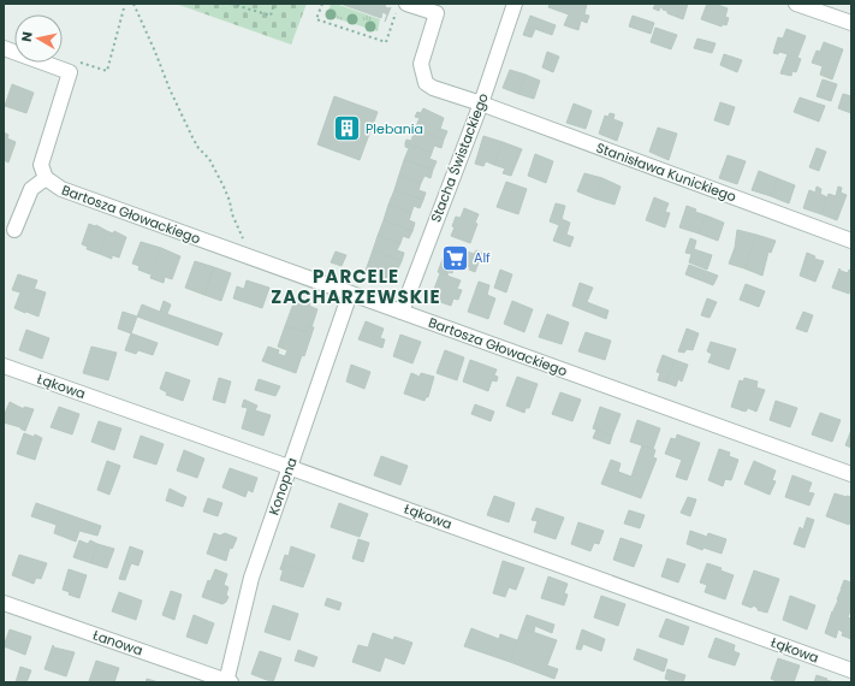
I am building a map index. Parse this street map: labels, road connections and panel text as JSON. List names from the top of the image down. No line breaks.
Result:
{"streets":{"street":["Stacha Świstackiego","Stanisława Kunickiego","Bartosza Głowackiego","Łąkowa","Konopna","Łanowa"]},"crossings":[["Stacha Świstackiego","Stanisława Kunickiego"],["Stacha Świstackiego","Bartosza Głowackiego"],["Bartosza Głowackiego","Konopna"],["Łąkowa","Konopna"],["Konopna","Łanowa"]],"districts":["PARCELE ZACHARZEWSKIE"],"places":{"building":["Plebania"],"supermarket":["Alf"]},"north":"left"}
